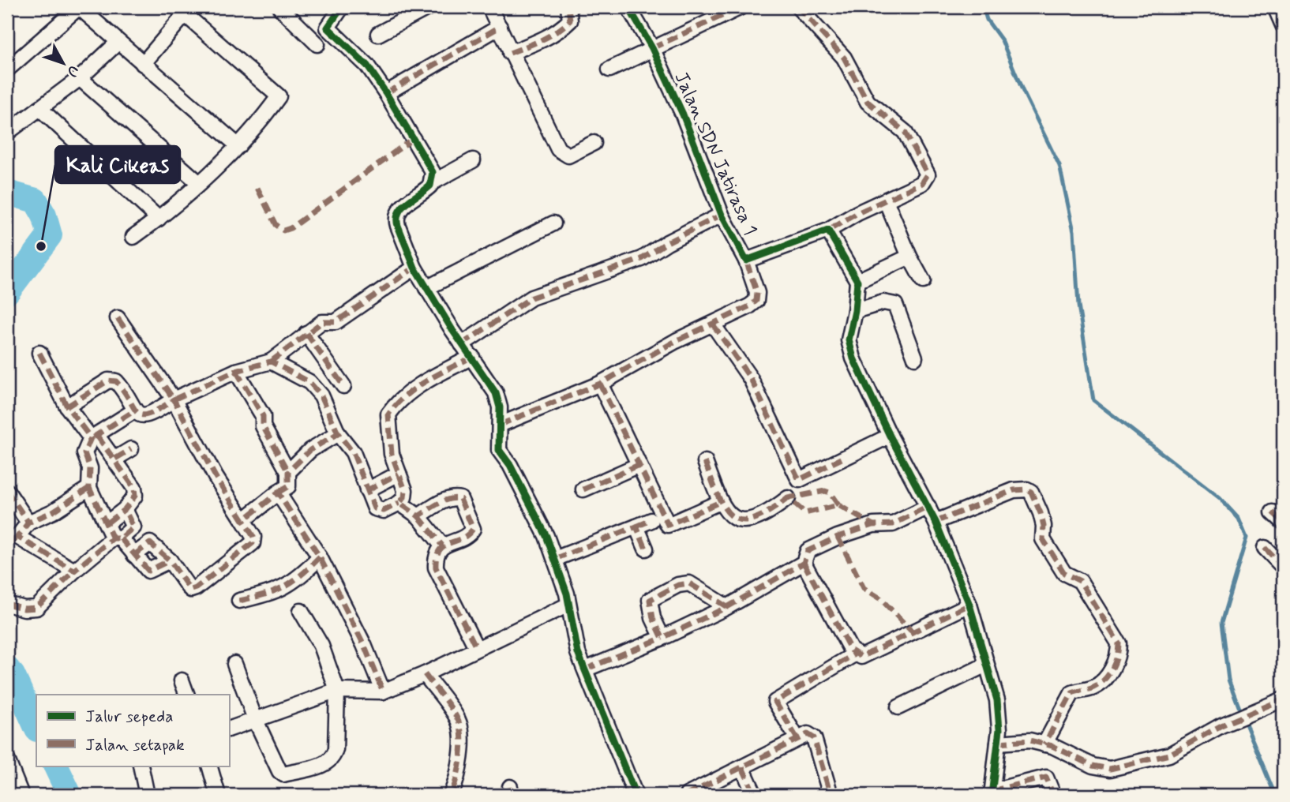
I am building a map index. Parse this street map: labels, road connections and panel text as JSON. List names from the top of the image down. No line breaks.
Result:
{"streets":{"street":["Jalan SDN Jatirasa 1"]},"places":["Kali Cikeas"],"legend":["Jalur sepeda","Jalan setapak"],"north":"bottom right"}
